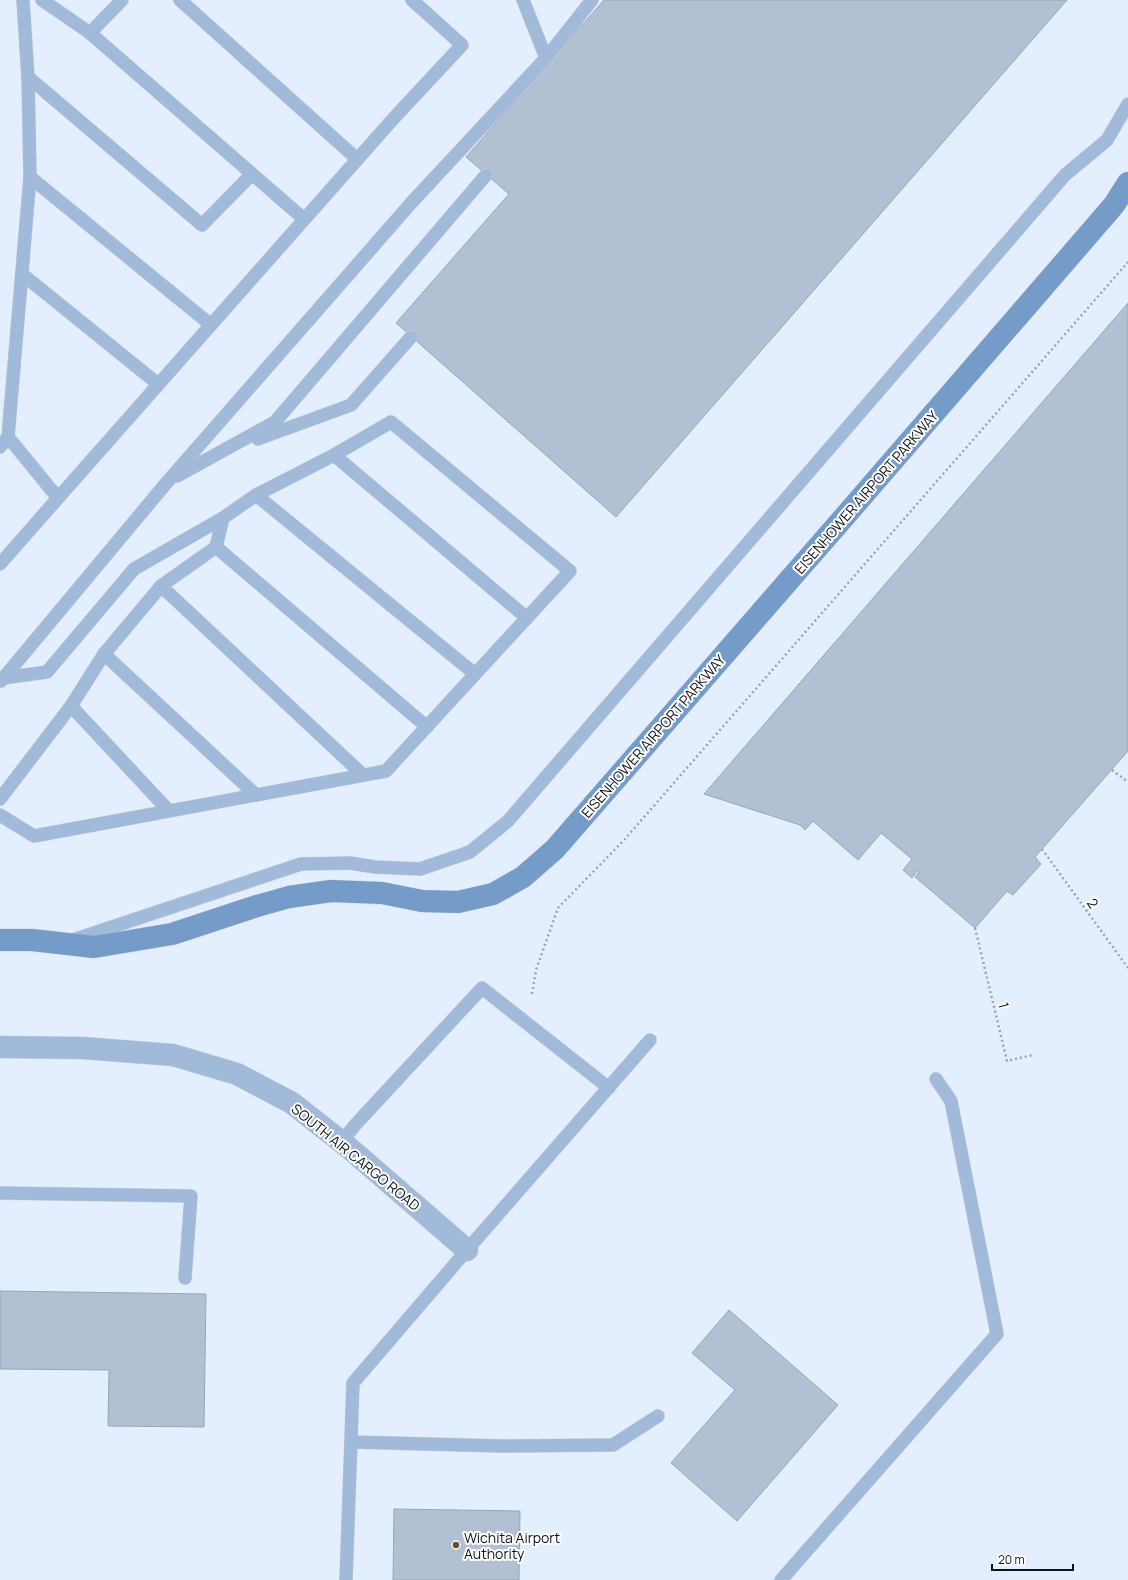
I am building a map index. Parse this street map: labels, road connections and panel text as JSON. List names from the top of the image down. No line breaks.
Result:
{"streets":{"main road":["EISENHOWER AIRPORT PARKWAY"],"street":["SOUTH AIR CARGO ROAD"],"path":["2","1"]},"places":["Wichita Airport Authority"],"scale_bar":"20 m"}
